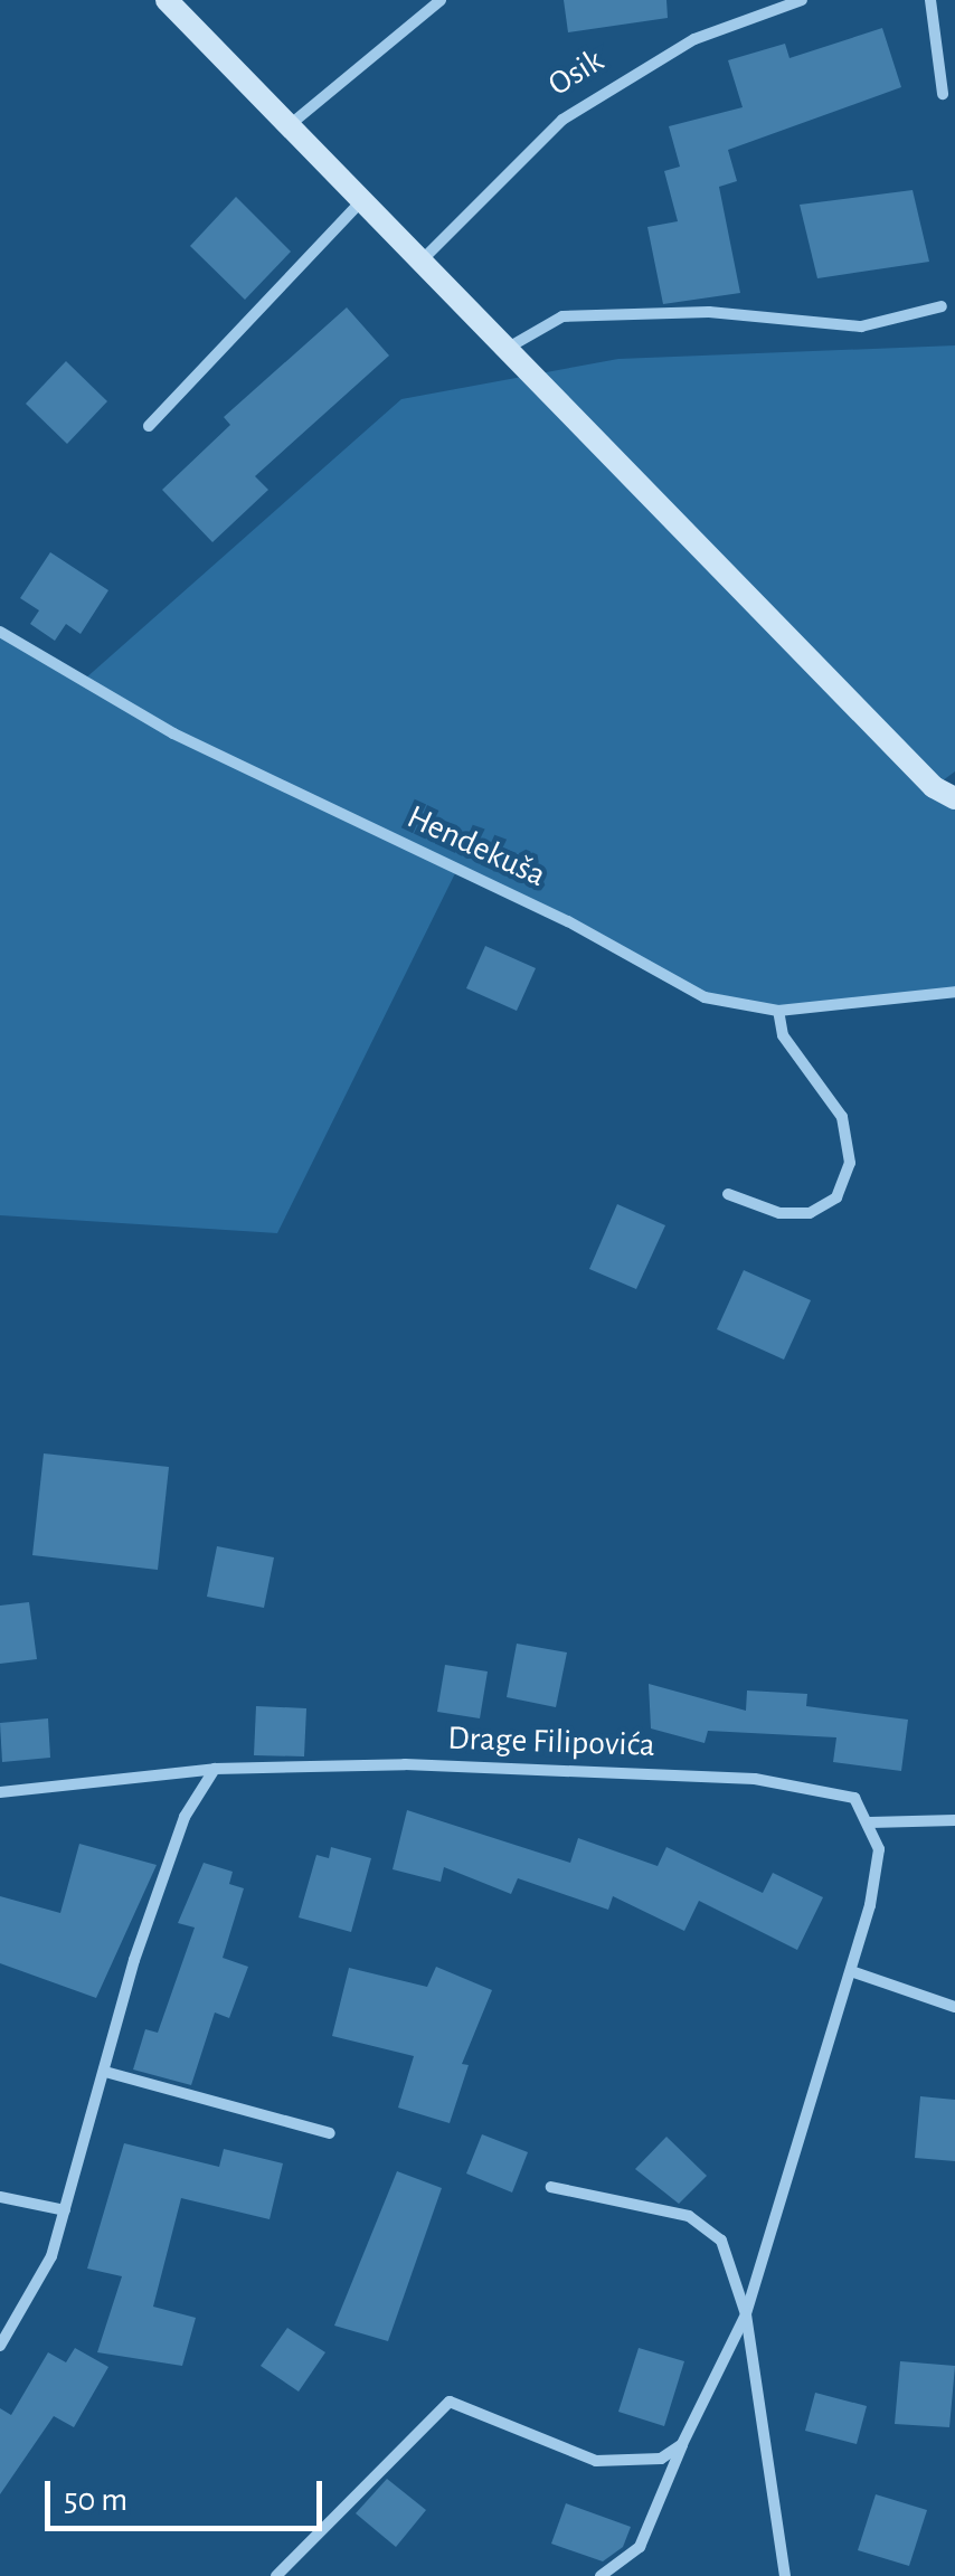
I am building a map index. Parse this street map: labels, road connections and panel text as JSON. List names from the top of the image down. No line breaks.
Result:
{"streets":{"street":["Osik","Hendekuša","Drage Filipovića"]},"scale_bar":"50 m"}
